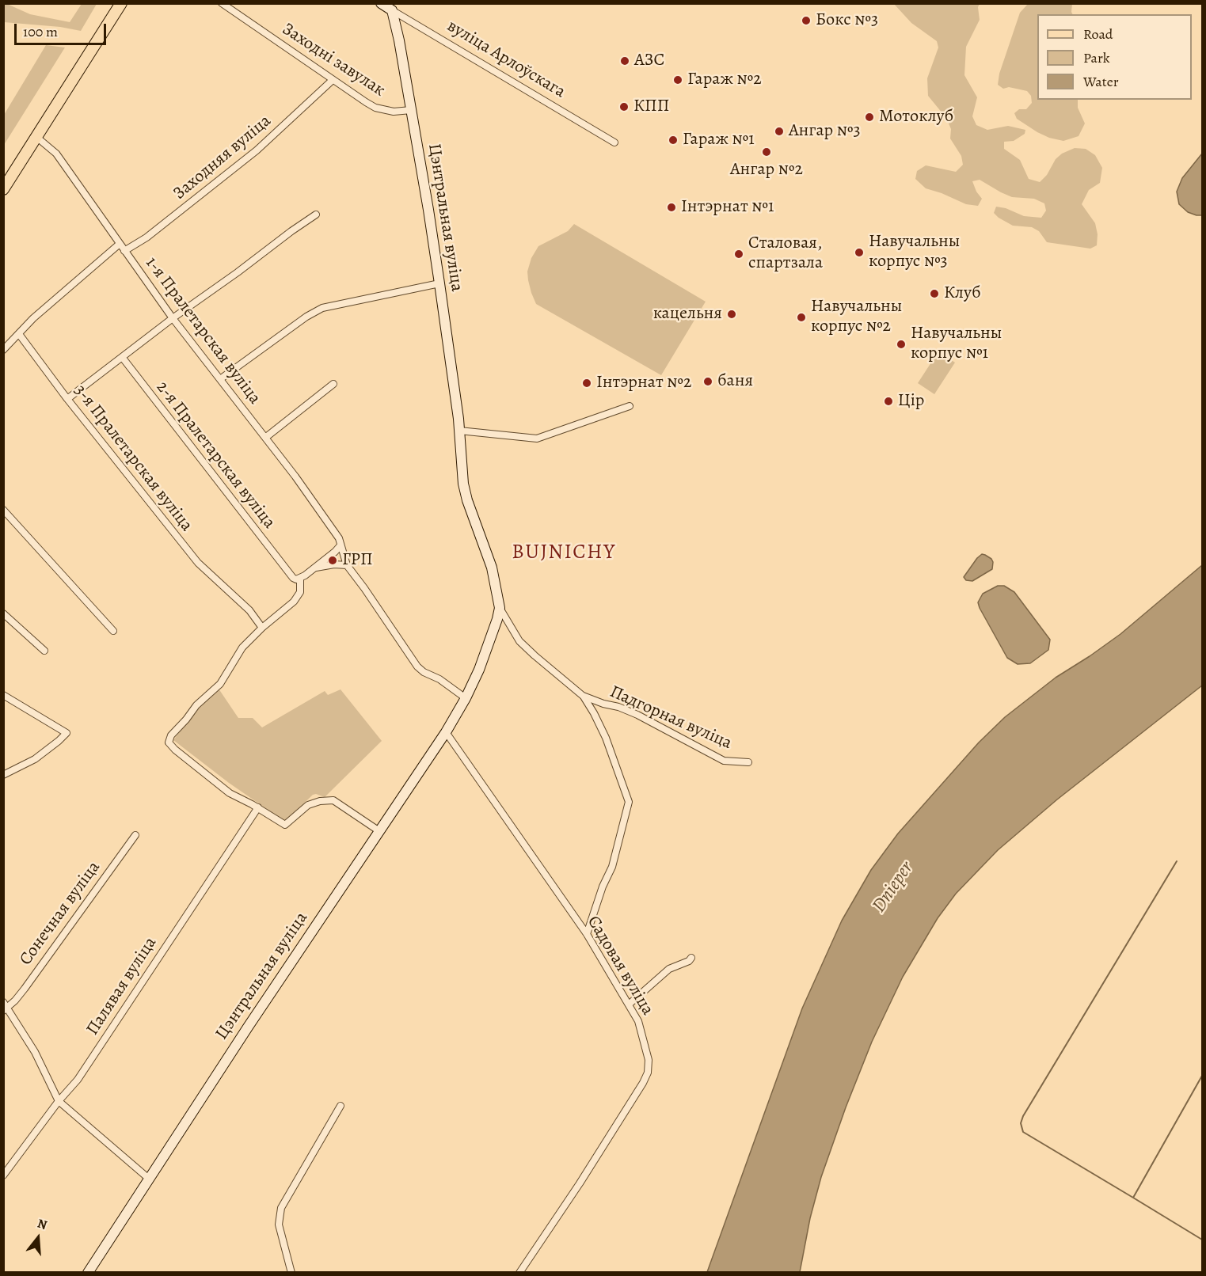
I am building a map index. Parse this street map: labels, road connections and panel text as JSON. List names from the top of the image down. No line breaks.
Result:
{"streets":{"street":["вуліца Арлоўскага","Заходні завулак","Заходняя вуліца","Цэнтральная вуліца","1-я Пралетарская вуліца","2-я Пралетарская вуліца","3-я Пралетарская вуліца","Падгорная вуліца","Сонечная вуліца","Садовая вуліца","Палявая вуліца"]},"crossings":[["вуліца Арлоўскага","Цэнтральная вуліца"],["Заходні завулак","Заходняя вуліца"],["Заходні завулак","Цэнтральная вуліца"],["Заходняя вуліца","1-я Пралетарская вуліца"],["Цэнтральная вуліца","Падгорная вуліца"],["Цэнтральная вуліца","Садовая вуліца"],["Падгорная вуліца","Садовая вуліца"]],"districts":["BUJNICHY"],"water":["Dnieper"],"places":["Бокс №3","АЗС","Гараж №2","КПП","Мотоклуб","Ангар №3","Гараж №1","Ангар №2","Інтэрнат №1","Навучальны корпус №3","Сталовая, спартзала","Клуб","кацельня","Навучальны корпус №2","Навучальны корпус №1","баня","Інтэрнат №2","Цір","ГРП"],"legend":["Road","Park","Water"],"scale_bar":"100 m","north":"top"}
